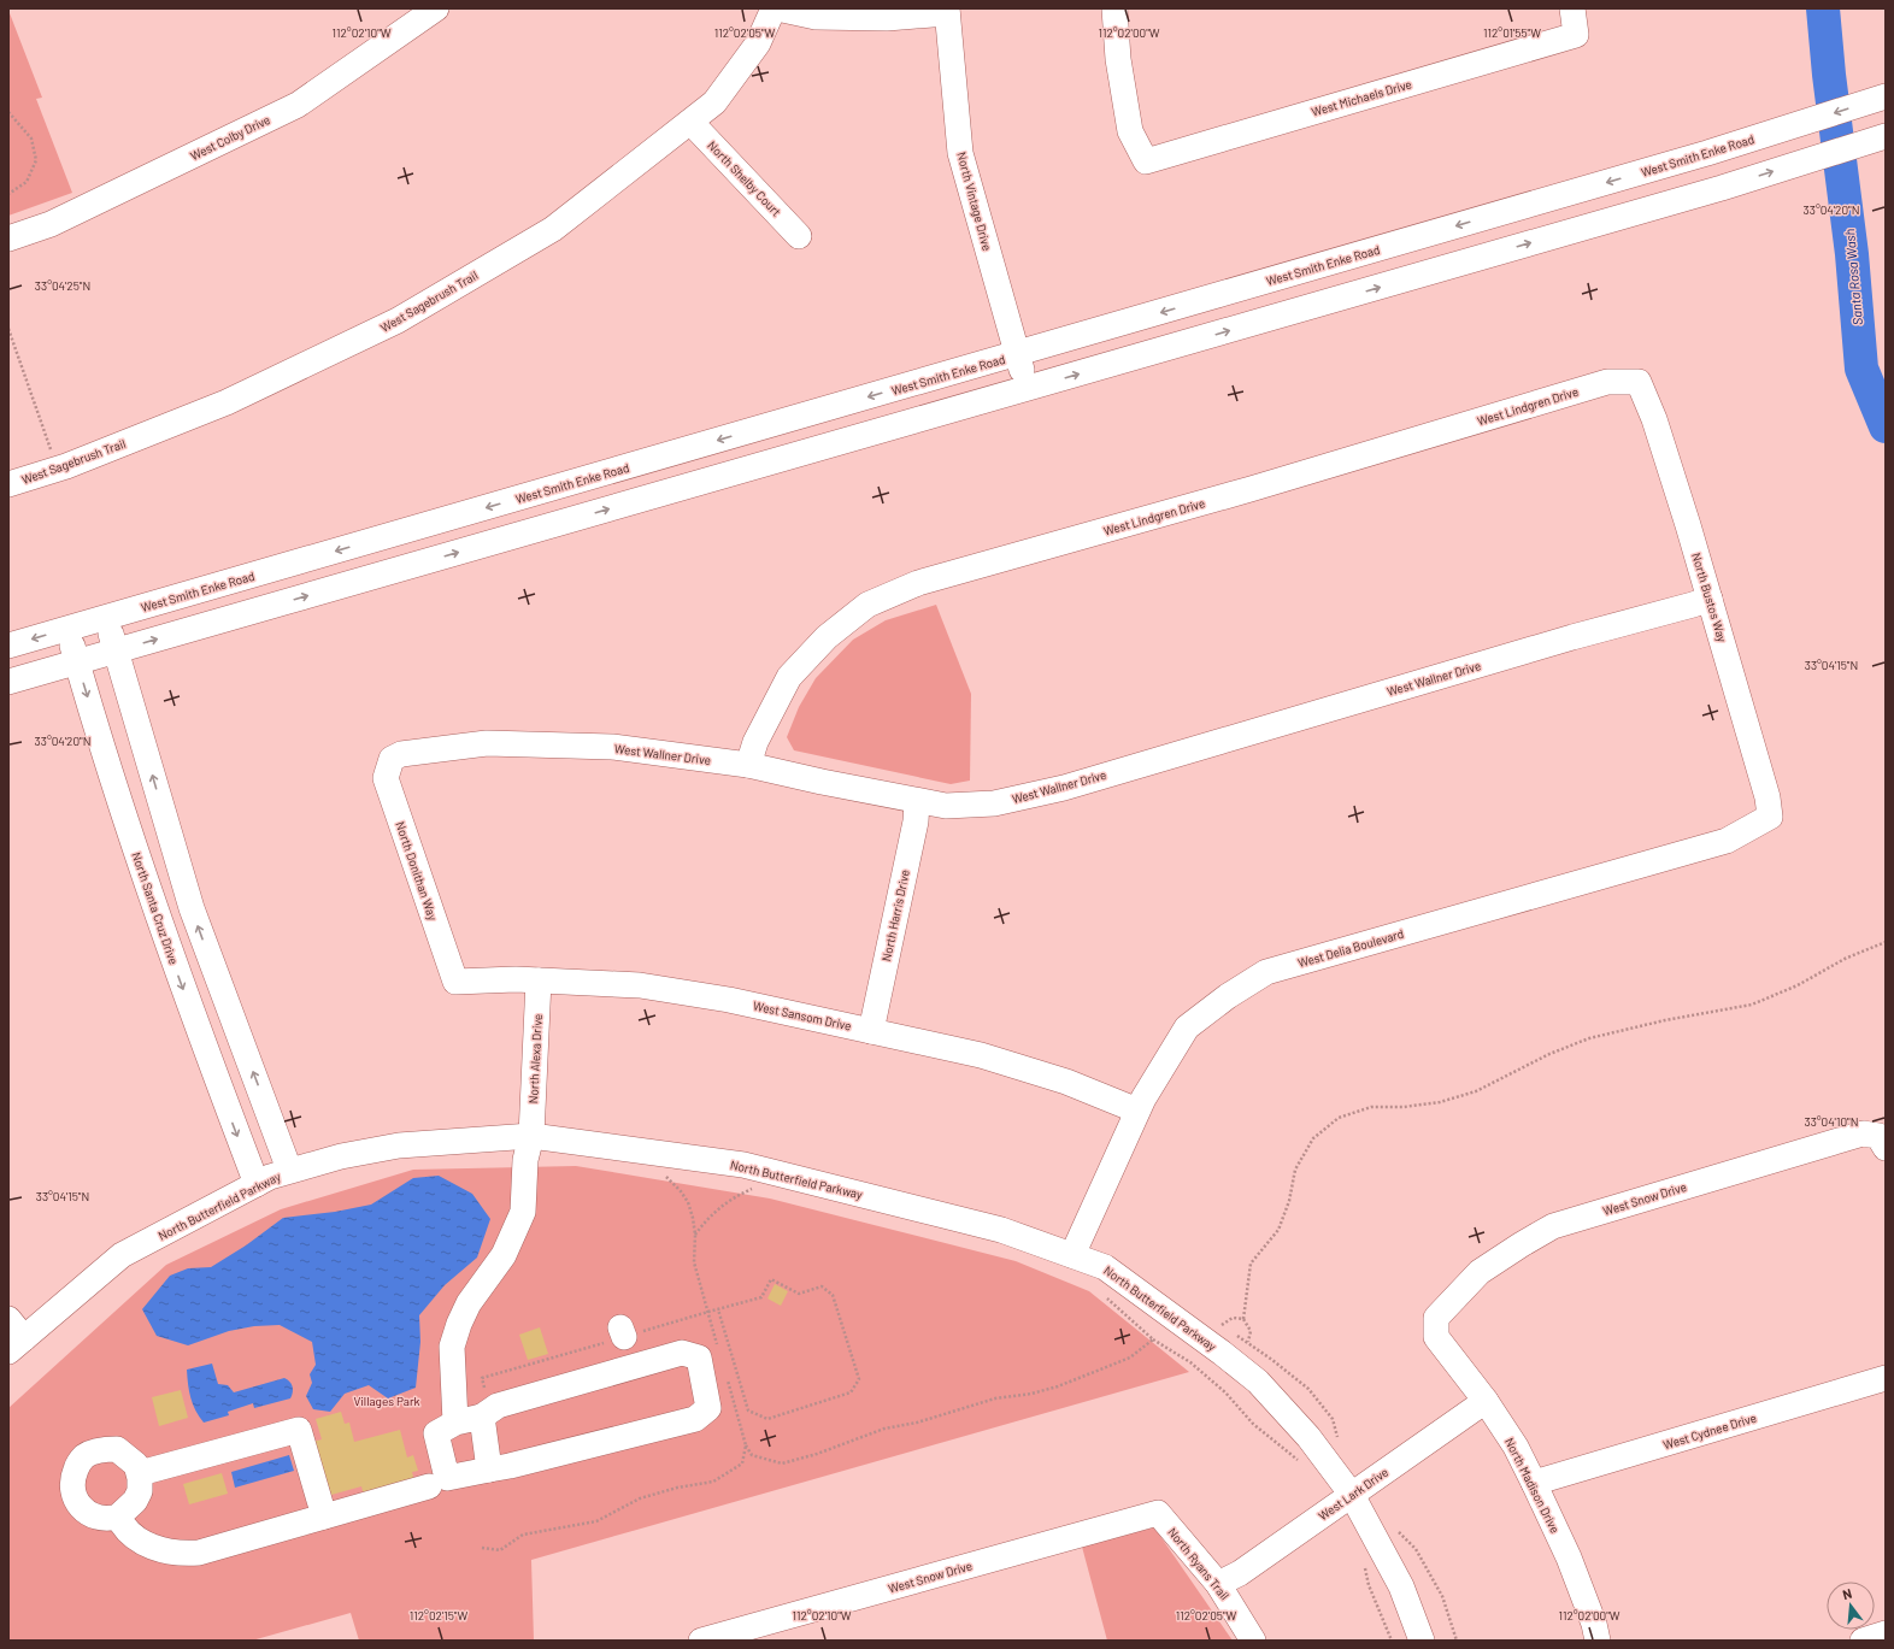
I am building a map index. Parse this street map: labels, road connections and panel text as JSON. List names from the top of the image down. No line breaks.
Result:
{"streets":{"street":["West Michaels Drive","West Colby Drive","West Smith Enke Road","North Shelby Court","North Vintage Drive","West Sagebrush Trail","West Lindgren Drive","North Bustos Way","West Wallner Drive","North Donithan Way","North Santa Cruz Drive","North Harris Drive","West Delia Boulevard","West Sansom Drive","North Alexa Drive","North Butterfield Parkway","West Snow Drive","West Cydnee Drive","North Madison Drive","West Lark Drive","North Ryans Trail"]},"crossings":[["West Smith Enke Road","North Vintage Drive"],["West Smith Enke Road","North Santa Cruz Drive"],["North Shelby Court","West Sagebrush Trail"],["West Lindgren Drive","North Bustos Way"],["West Lindgren Drive","West Wallner Drive"],["North Bustos Way","West Wallner Drive"],["North Bustos Way","West Delia Boulevard"],["West Wallner Drive","North Donithan Way"],["West Wallner Drive","North Harris Drive"],["North Donithan Way","West Sansom Drive"],["North Santa Cruz Drive","North Butterfield Parkway"],["North Harris Drive","West Sansom Drive"],["West Delia Boulevard","West Sansom Drive"],["West Delia Boulevard","North Butterfield Parkway"],["West Sansom Drive","North Alexa Drive"],["North Alexa Drive","North Butterfield Parkway"],["North Butterfield Parkway","West Lark Drive"],["West Snow Drive","North Madison Drive"],["West Snow Drive","North Ryans Trail"],["West Cydnee Drive","North Madison Drive"],["North Madison Drive","West Lark Drive"],["West Lark Drive","North Ryans Trail"]],"water":["Santa Rosa Wash"],"parks":["Villages Park"],"north":"top","coordinates":["112°02'10\"W","112°02'05\"W","112°02'00\"W","112°01'55\"W","33°04'20\"N","33°04'25\"N","33°04'15\"N","33°04'10\"N","112°02'15\"W"]}
